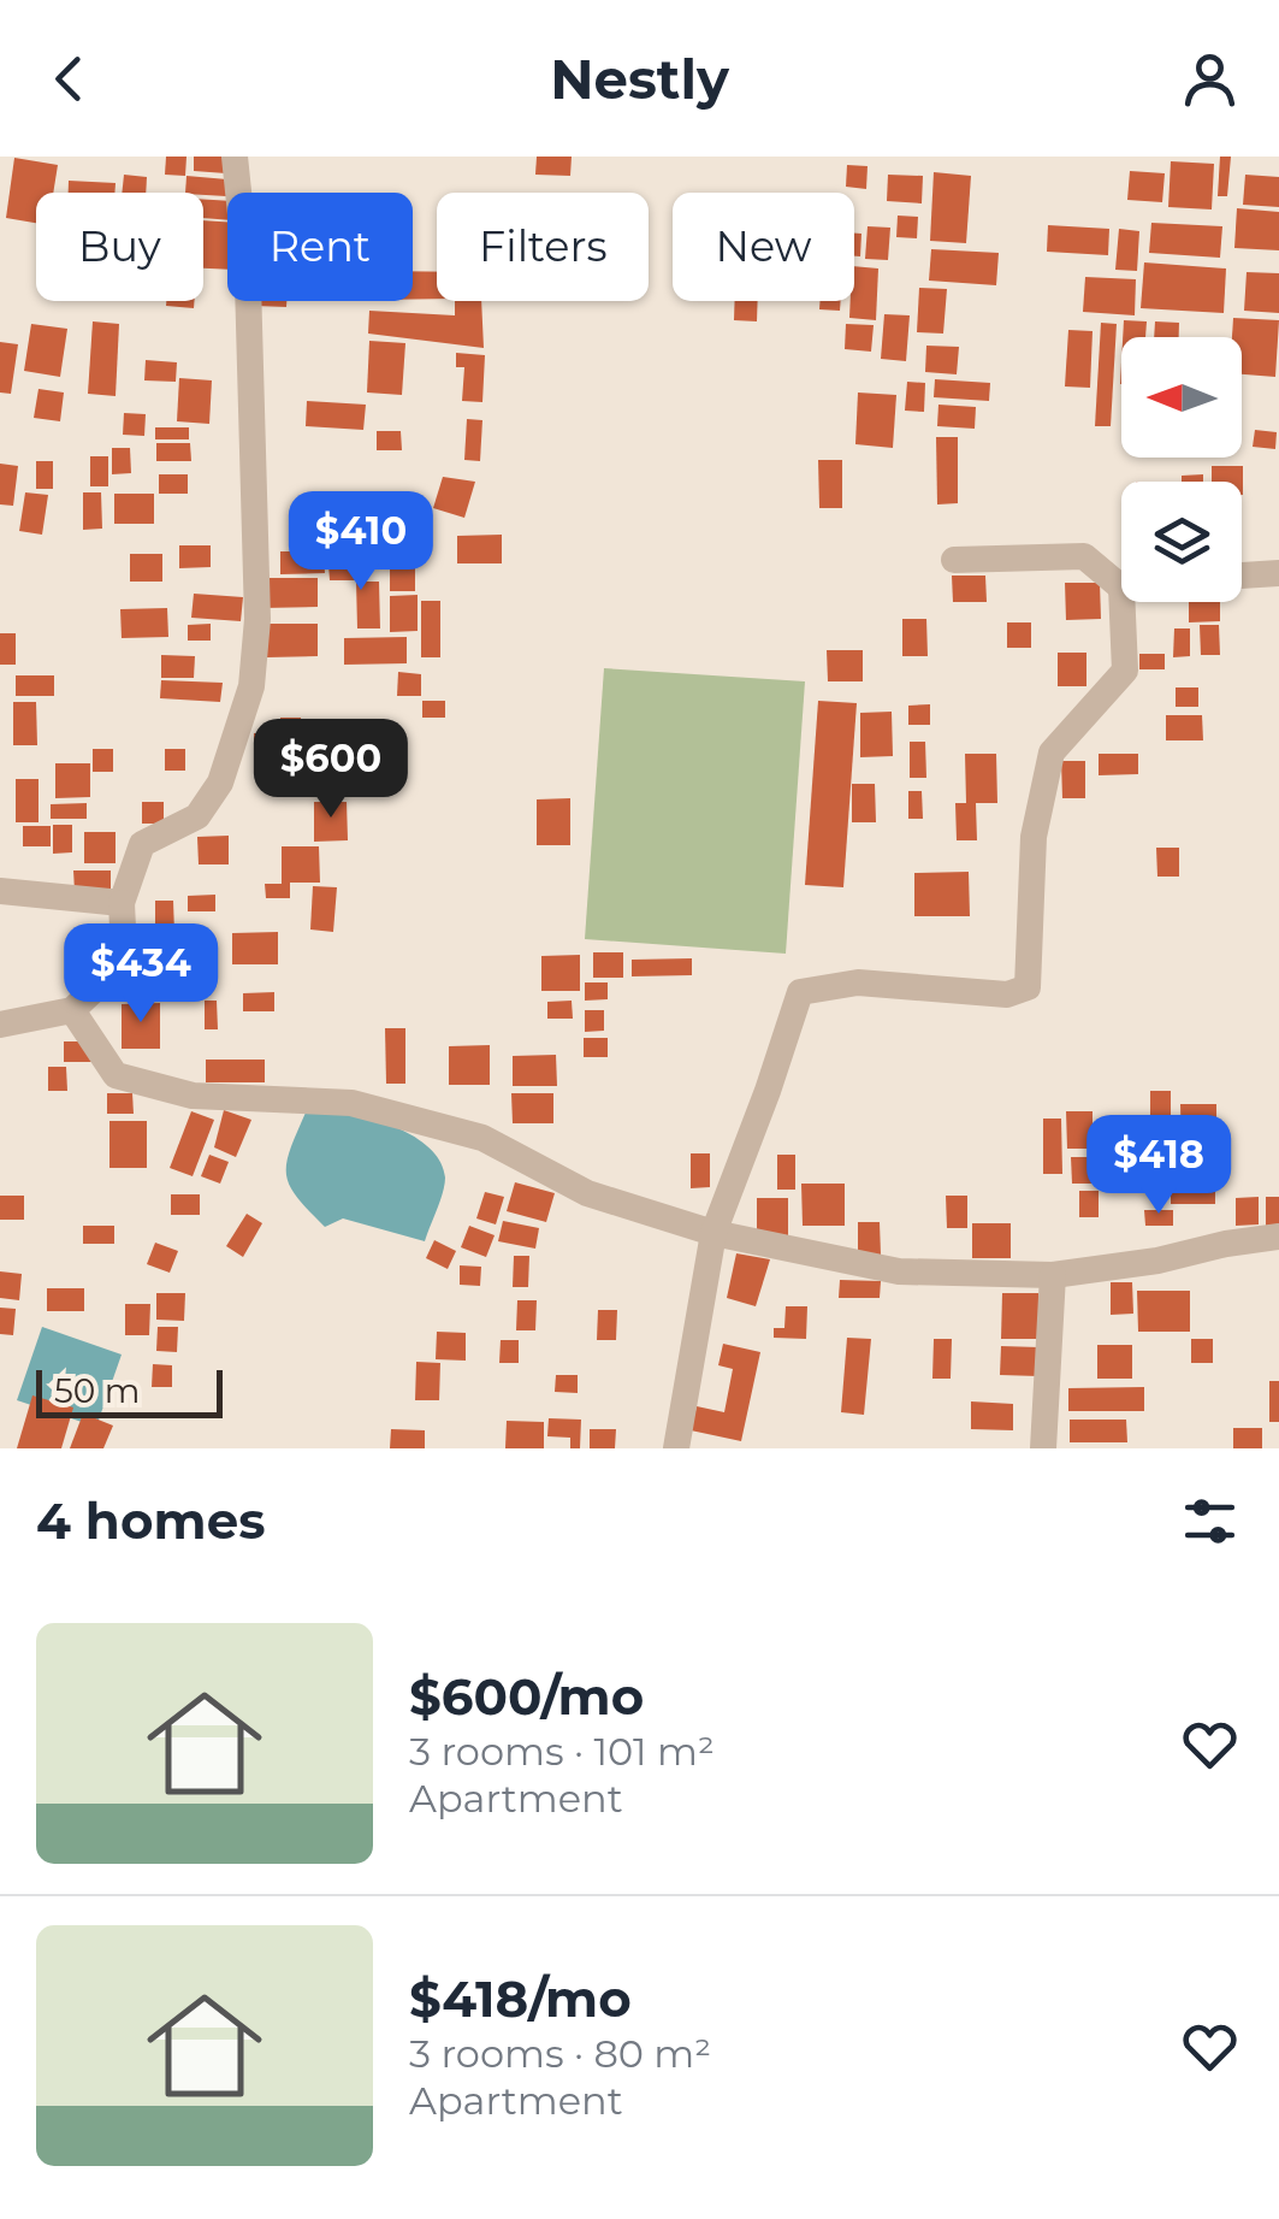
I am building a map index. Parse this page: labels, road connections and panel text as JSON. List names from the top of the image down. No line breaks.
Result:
{"scale_bar":"50 m","north":"left","page":{"header":"Nestly","chip":["Buy","Rent","Filters","New"],"price":["$410","$600","$434","$418"],"scale":"50 m","heading":"4 homes","list":[{"name":"$600/mo","note":"3 rooms · 101 m² · Apartment"},{"name":"$418/mo","note":"3 rooms · 80 m² · Apartment"}]}}
